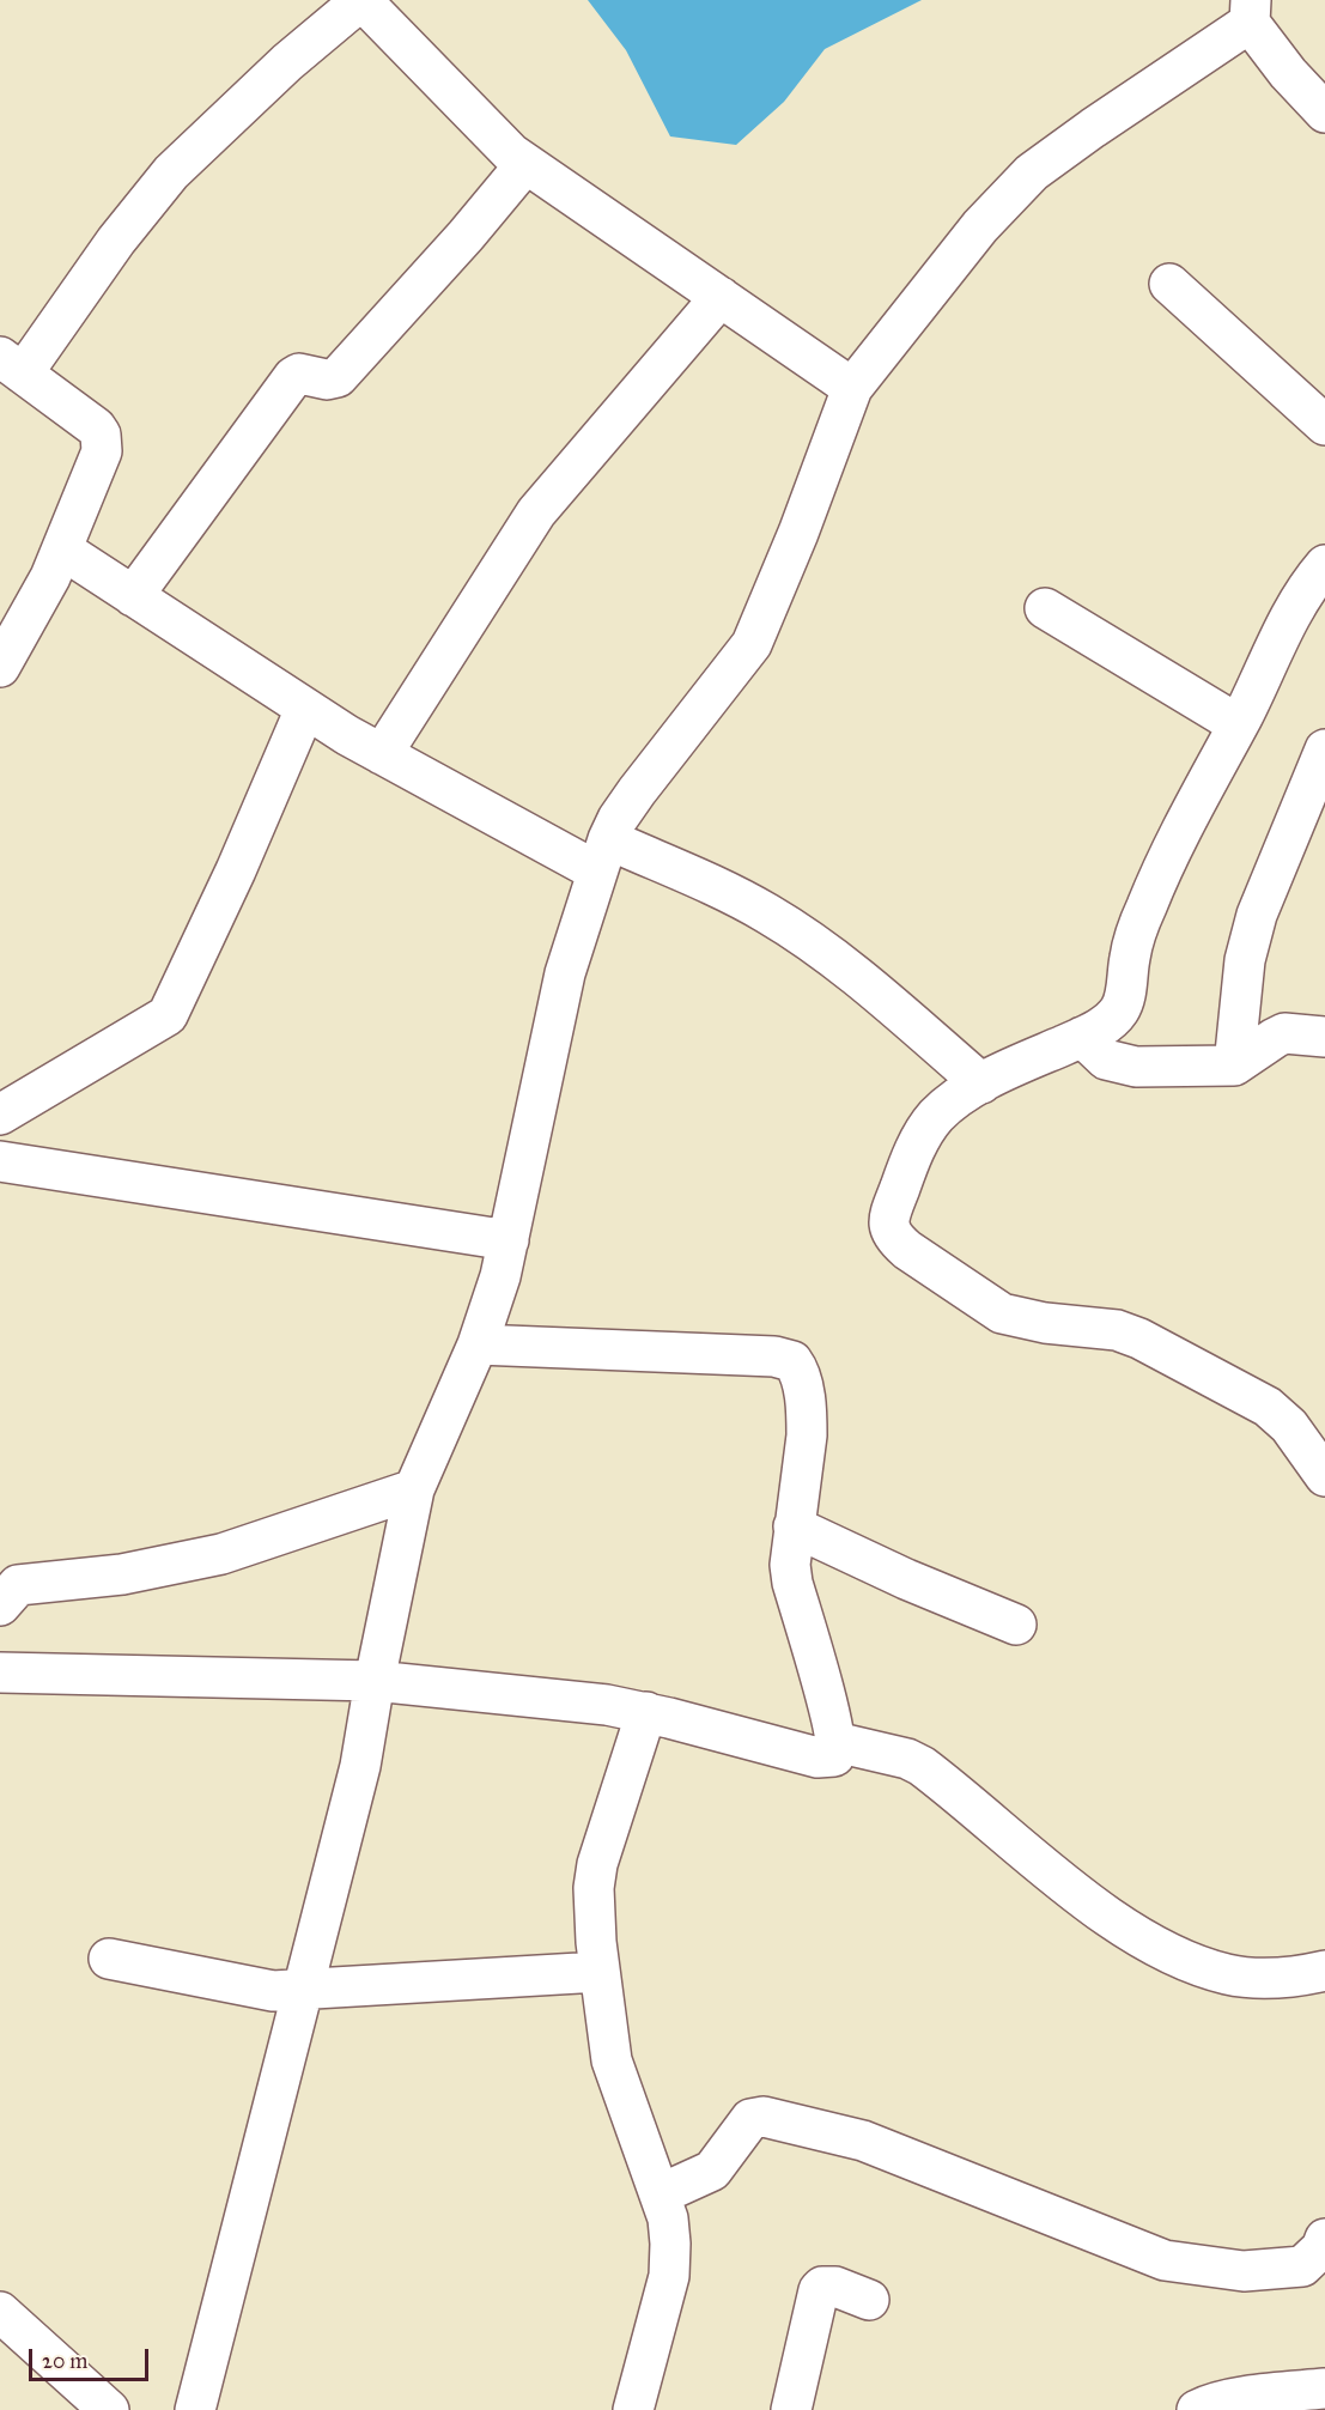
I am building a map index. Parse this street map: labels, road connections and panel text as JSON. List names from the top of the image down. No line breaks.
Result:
{"scale_bar":"20 m"}
